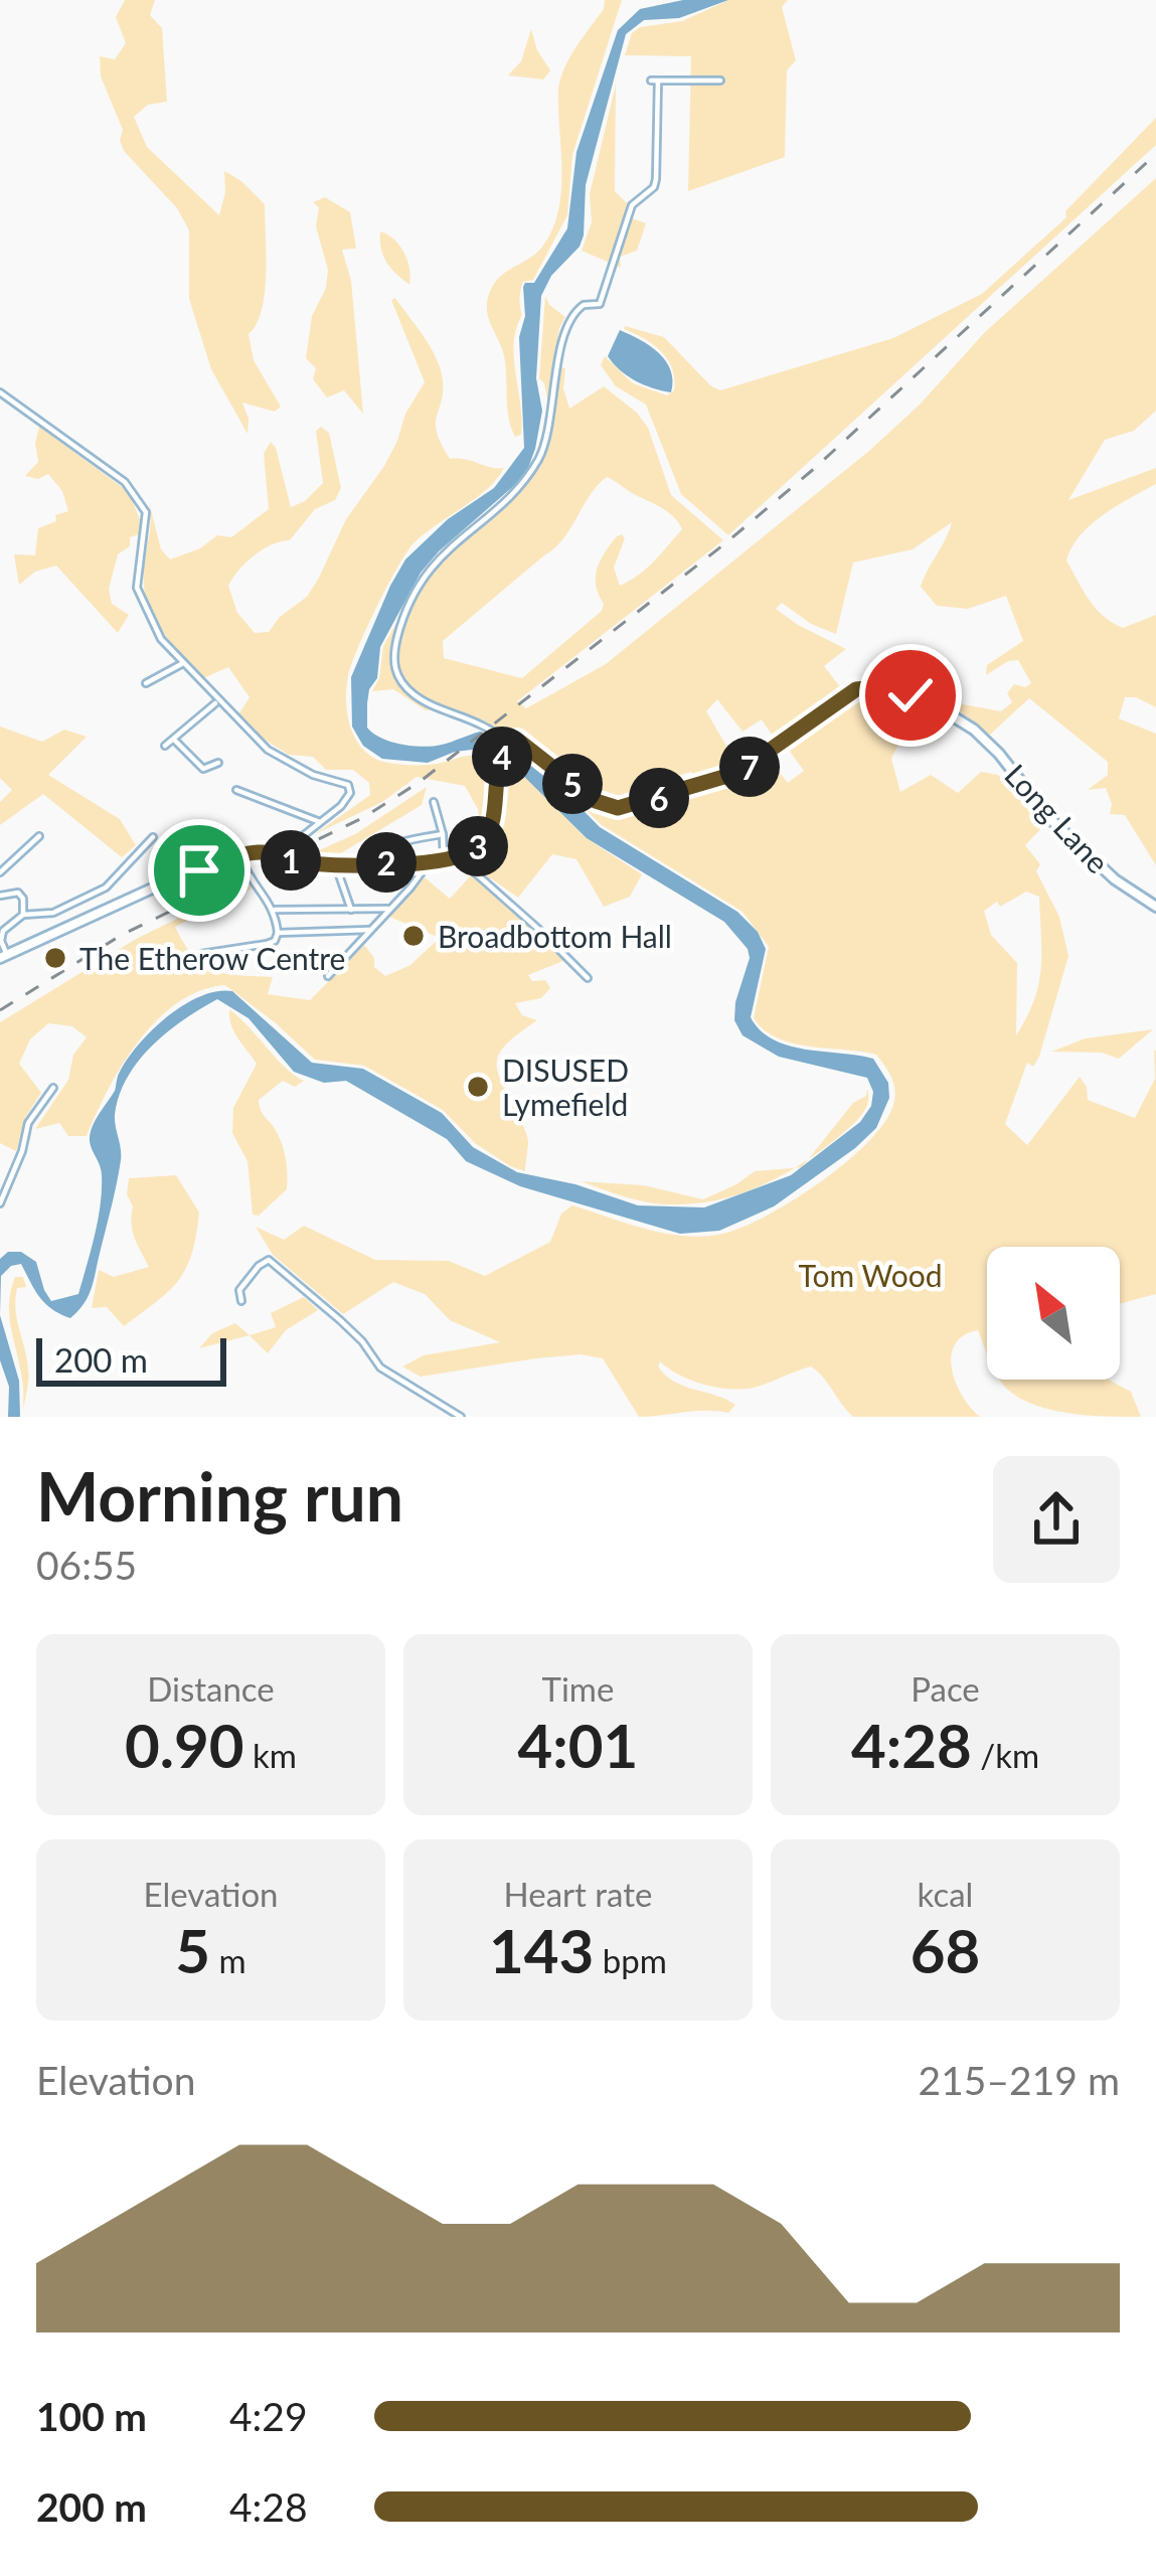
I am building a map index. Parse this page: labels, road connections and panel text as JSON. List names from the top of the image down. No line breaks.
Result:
{"streets":{"street":["Long Lane"]},"parks":["Tom Wood"],"places":["Broadbottom Hall","The Etherow Centre","DISUSED Lymefield"],"scale_bar":"200 m","north":"top left","page":{"pins":["4","7","5","6","3","1","2"],"scale":"200 m","heading":["Morning run","06:55"],"stats":[["Distance","0.90 km"],["Time","4:01"],["Pace","4:28 /km"],["Elevation","5 m"],["Heart rate","143 bpm"],["kcal","68"]],"chart":["Elevation","215–219 m"],"list":[{"name":"100 m","note":"4:29"},{"name":"200 m","note":"4:28"}]}}
